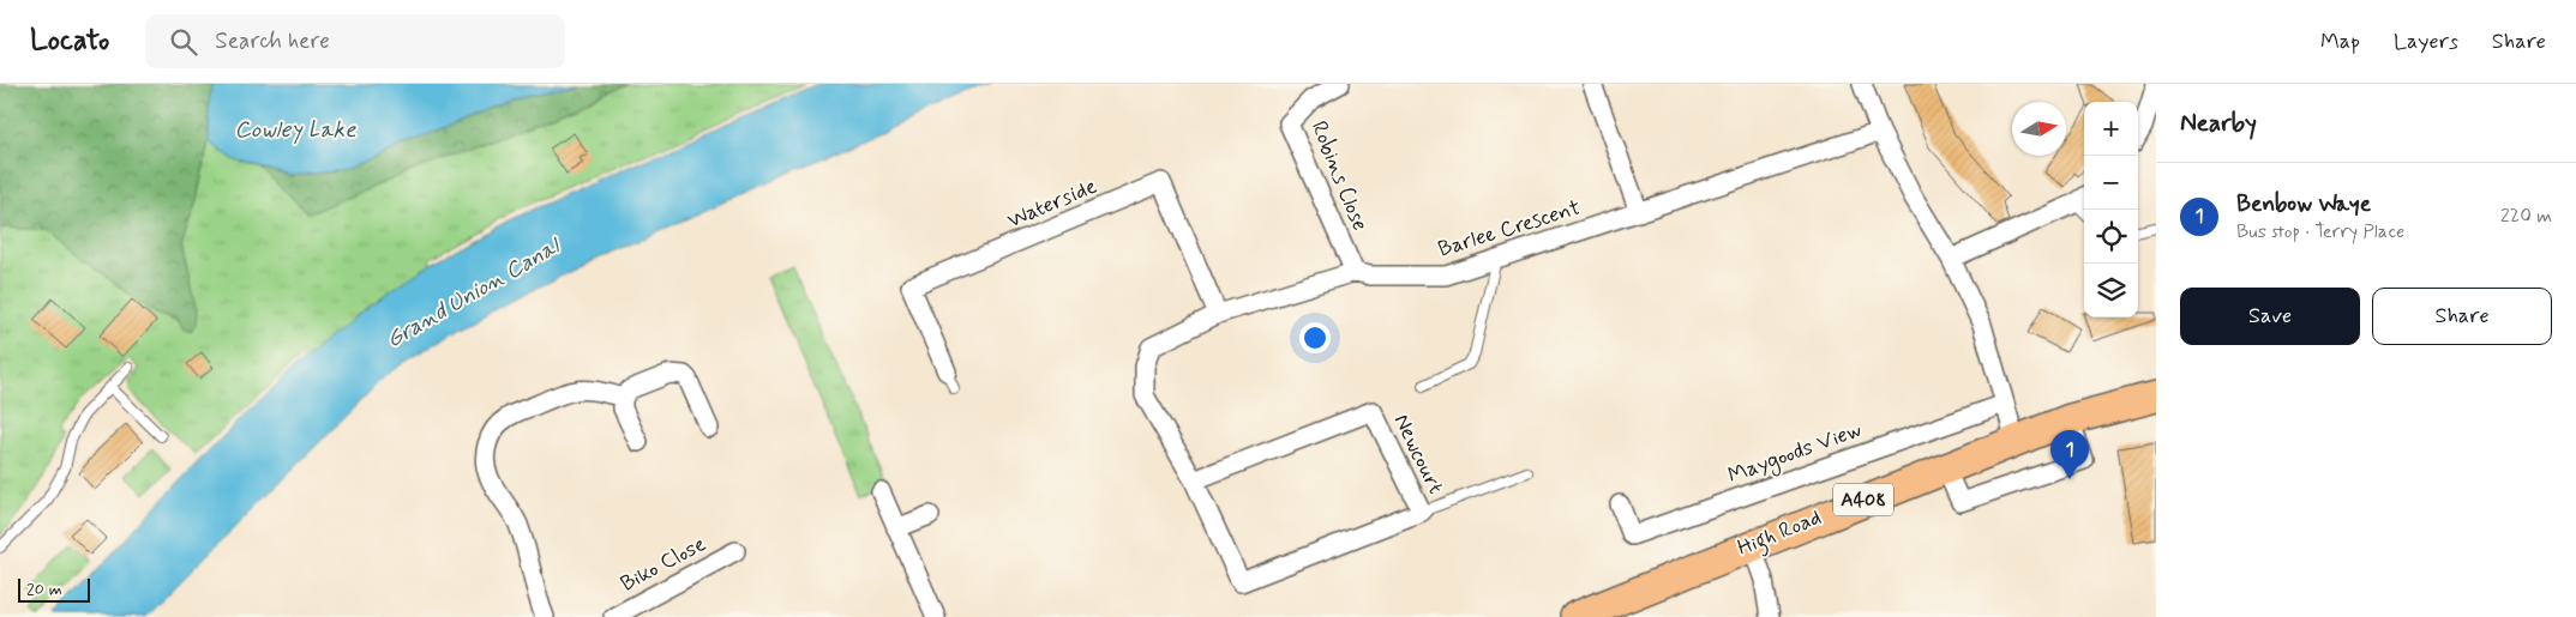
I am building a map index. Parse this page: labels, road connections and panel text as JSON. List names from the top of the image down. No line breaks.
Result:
{"streets":{"main road":["A408","High Road"],"street":["Robins Close","Waterside","Barlee Crescent","Maygoods View","Newcourt","Biko Close"]},"crossings":[["Robins Close","Barlee Crescent"],["Robins Close","Newcourt"],["Waterside","Newcourt"],["Barlee Crescent","Newcourt"]],"water":["Cowley Lake","Grand Union Canal"],"scale_bar":"20 m","north":"right","page":{"header":"Locato","search":"Search here","nav":["Map","Layers","Share"],"heading":"Nearby","map_buttons":["+","−"],"list":[{"mark":"1","name":"Benbow Waye","note":"Bus stop · Terry Place","value":"220 m"}],"buttons":["Save","Share"],"pins":"1","scale":"20 m"}}
